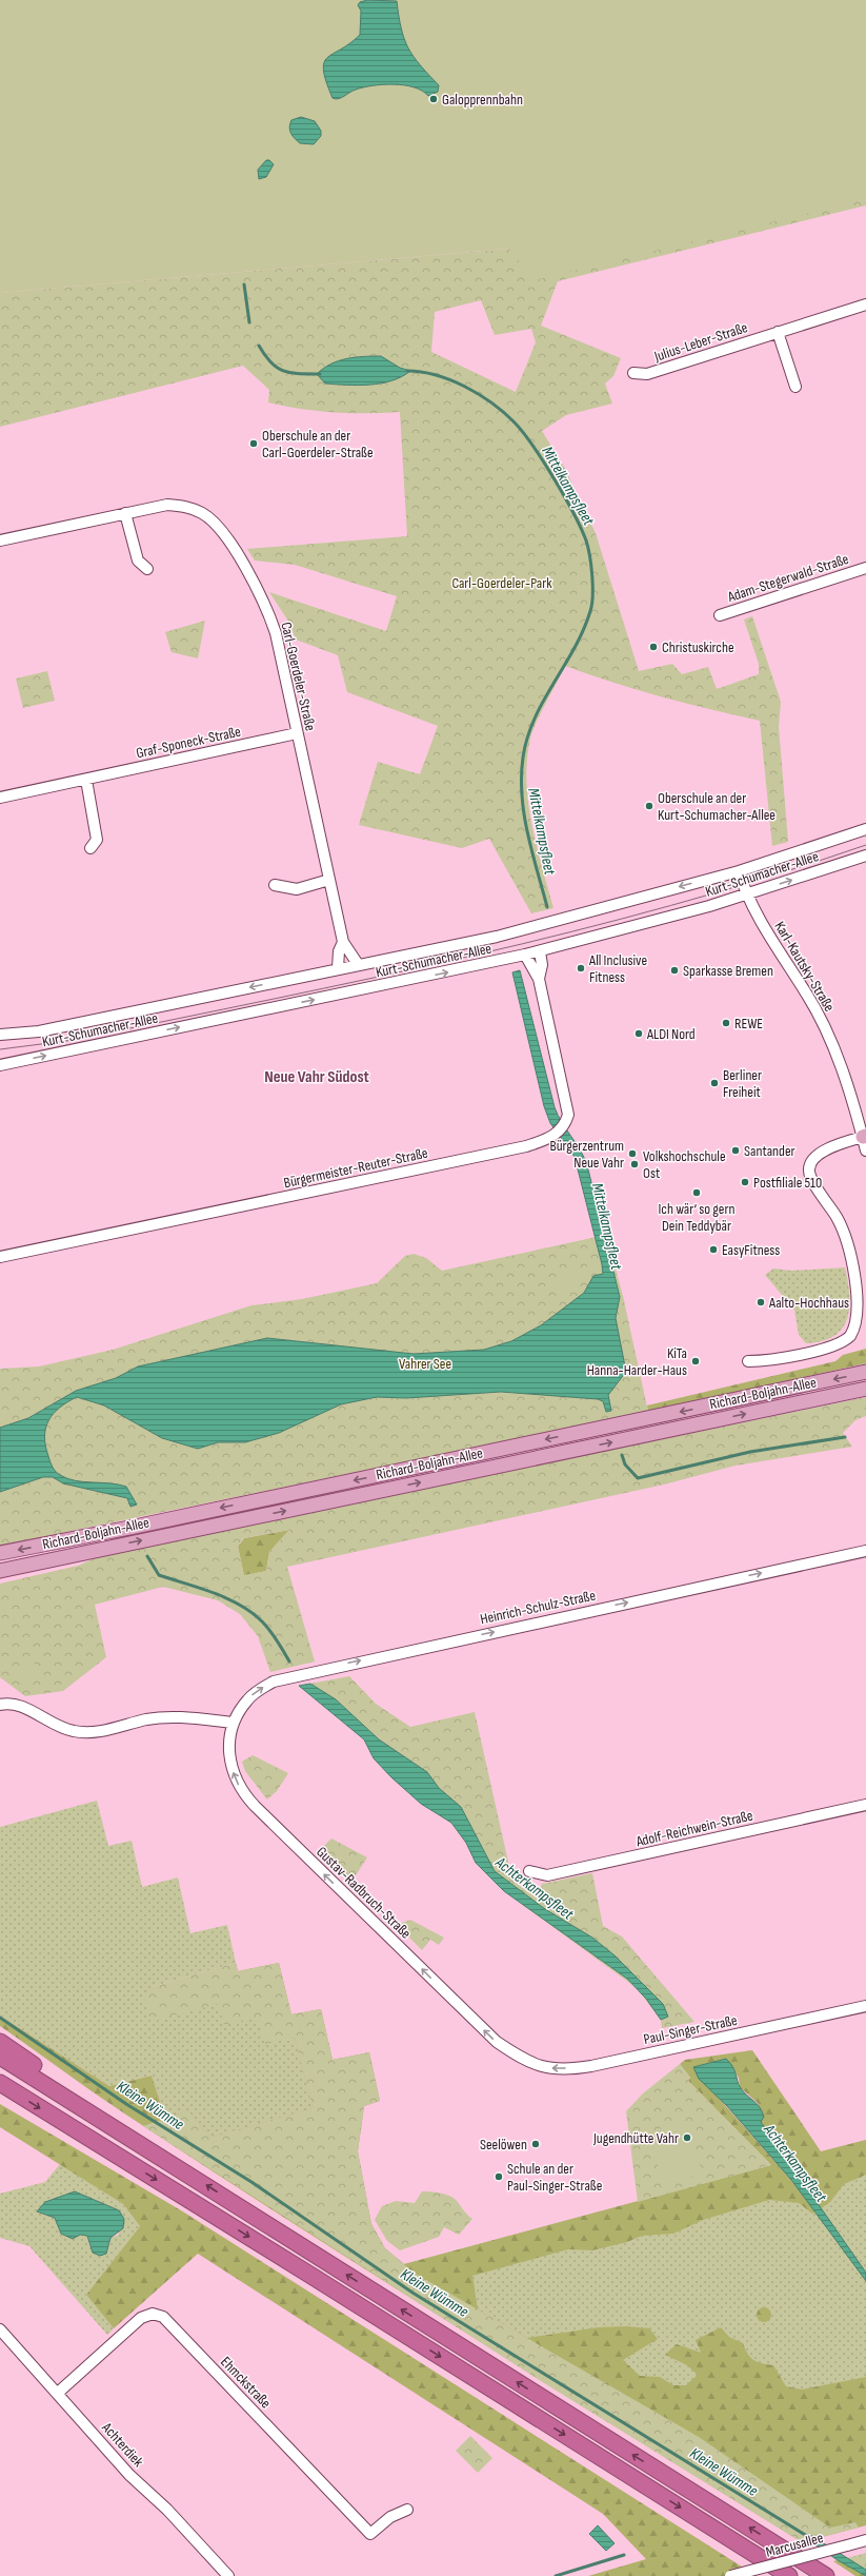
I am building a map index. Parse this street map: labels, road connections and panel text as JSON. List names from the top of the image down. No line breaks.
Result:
{"streets":{"main road":["Richard-Boljahn-Allee"],"street":["Julius-Leber-Straße","Adam-Stegerwald-Straße","Carl-Goerdeler-Straße","Graf-Sponeck-Straße","Kurt-Schumacher-Allee","Karl-Kautsky-Straße","Bürgermeister-Reuter-Straße","Heinrich-Schulz-Straße","Adolf-Reichwein-Straße","Gustav-Radbruch-Straße","Paul-Singer-Straße","Ehmckstraße","Achterdiek","Marcusallee"]},"crossings":[["Carl-Goerdeler-Straße","Graf-Sponeck-Straße"],["Carl-Goerdeler-Straße","Kurt-Schumacher-Allee"],["Kurt-Schumacher-Allee","Karl-Kautsky-Straße"],["Kurt-Schumacher-Allee","Bürgermeister-Reuter-Straße"],["Heinrich-Schulz-Straße","Gustav-Radbruch-Straße"],["Gustav-Radbruch-Straße","Paul-Singer-Straße"],["Ehmckstraße","Achterdiek"]],"one_way":["Heinrich-Schulz-Straße","Gustav-Radbruch-Straße","Paul-Singer-Straße"],"districts":["Neue Vahr Südost"],"water":["Mittelkampsfleet","Achterkampsfleet","Kleine Wümme"],"parks":["Carl-Goerdeler-Park","Vahrer See"],"places":["Galopprennbahn","Oberschule an der Carl-Goerdeler-Straße","Christuskirche","Oberschule an der Kurt-Schumacher-Allee","All Inclusive Fitness","Sparkasse Bremen","REWE","ALDI Nord","Berliner Freiheit","Santander","Bürgerzentrum Neue Vahr","Volkshochschule Ost","Postfiliale 510","Ich wär‘ so gern Dein Teddybär","EasyFitness","Aalto-Hochhaus","KiTa Hanna-Harder-Haus","Jugendhütte Vahr","Seelöwen","Schule an der Paul-Singer-Straße"]}
